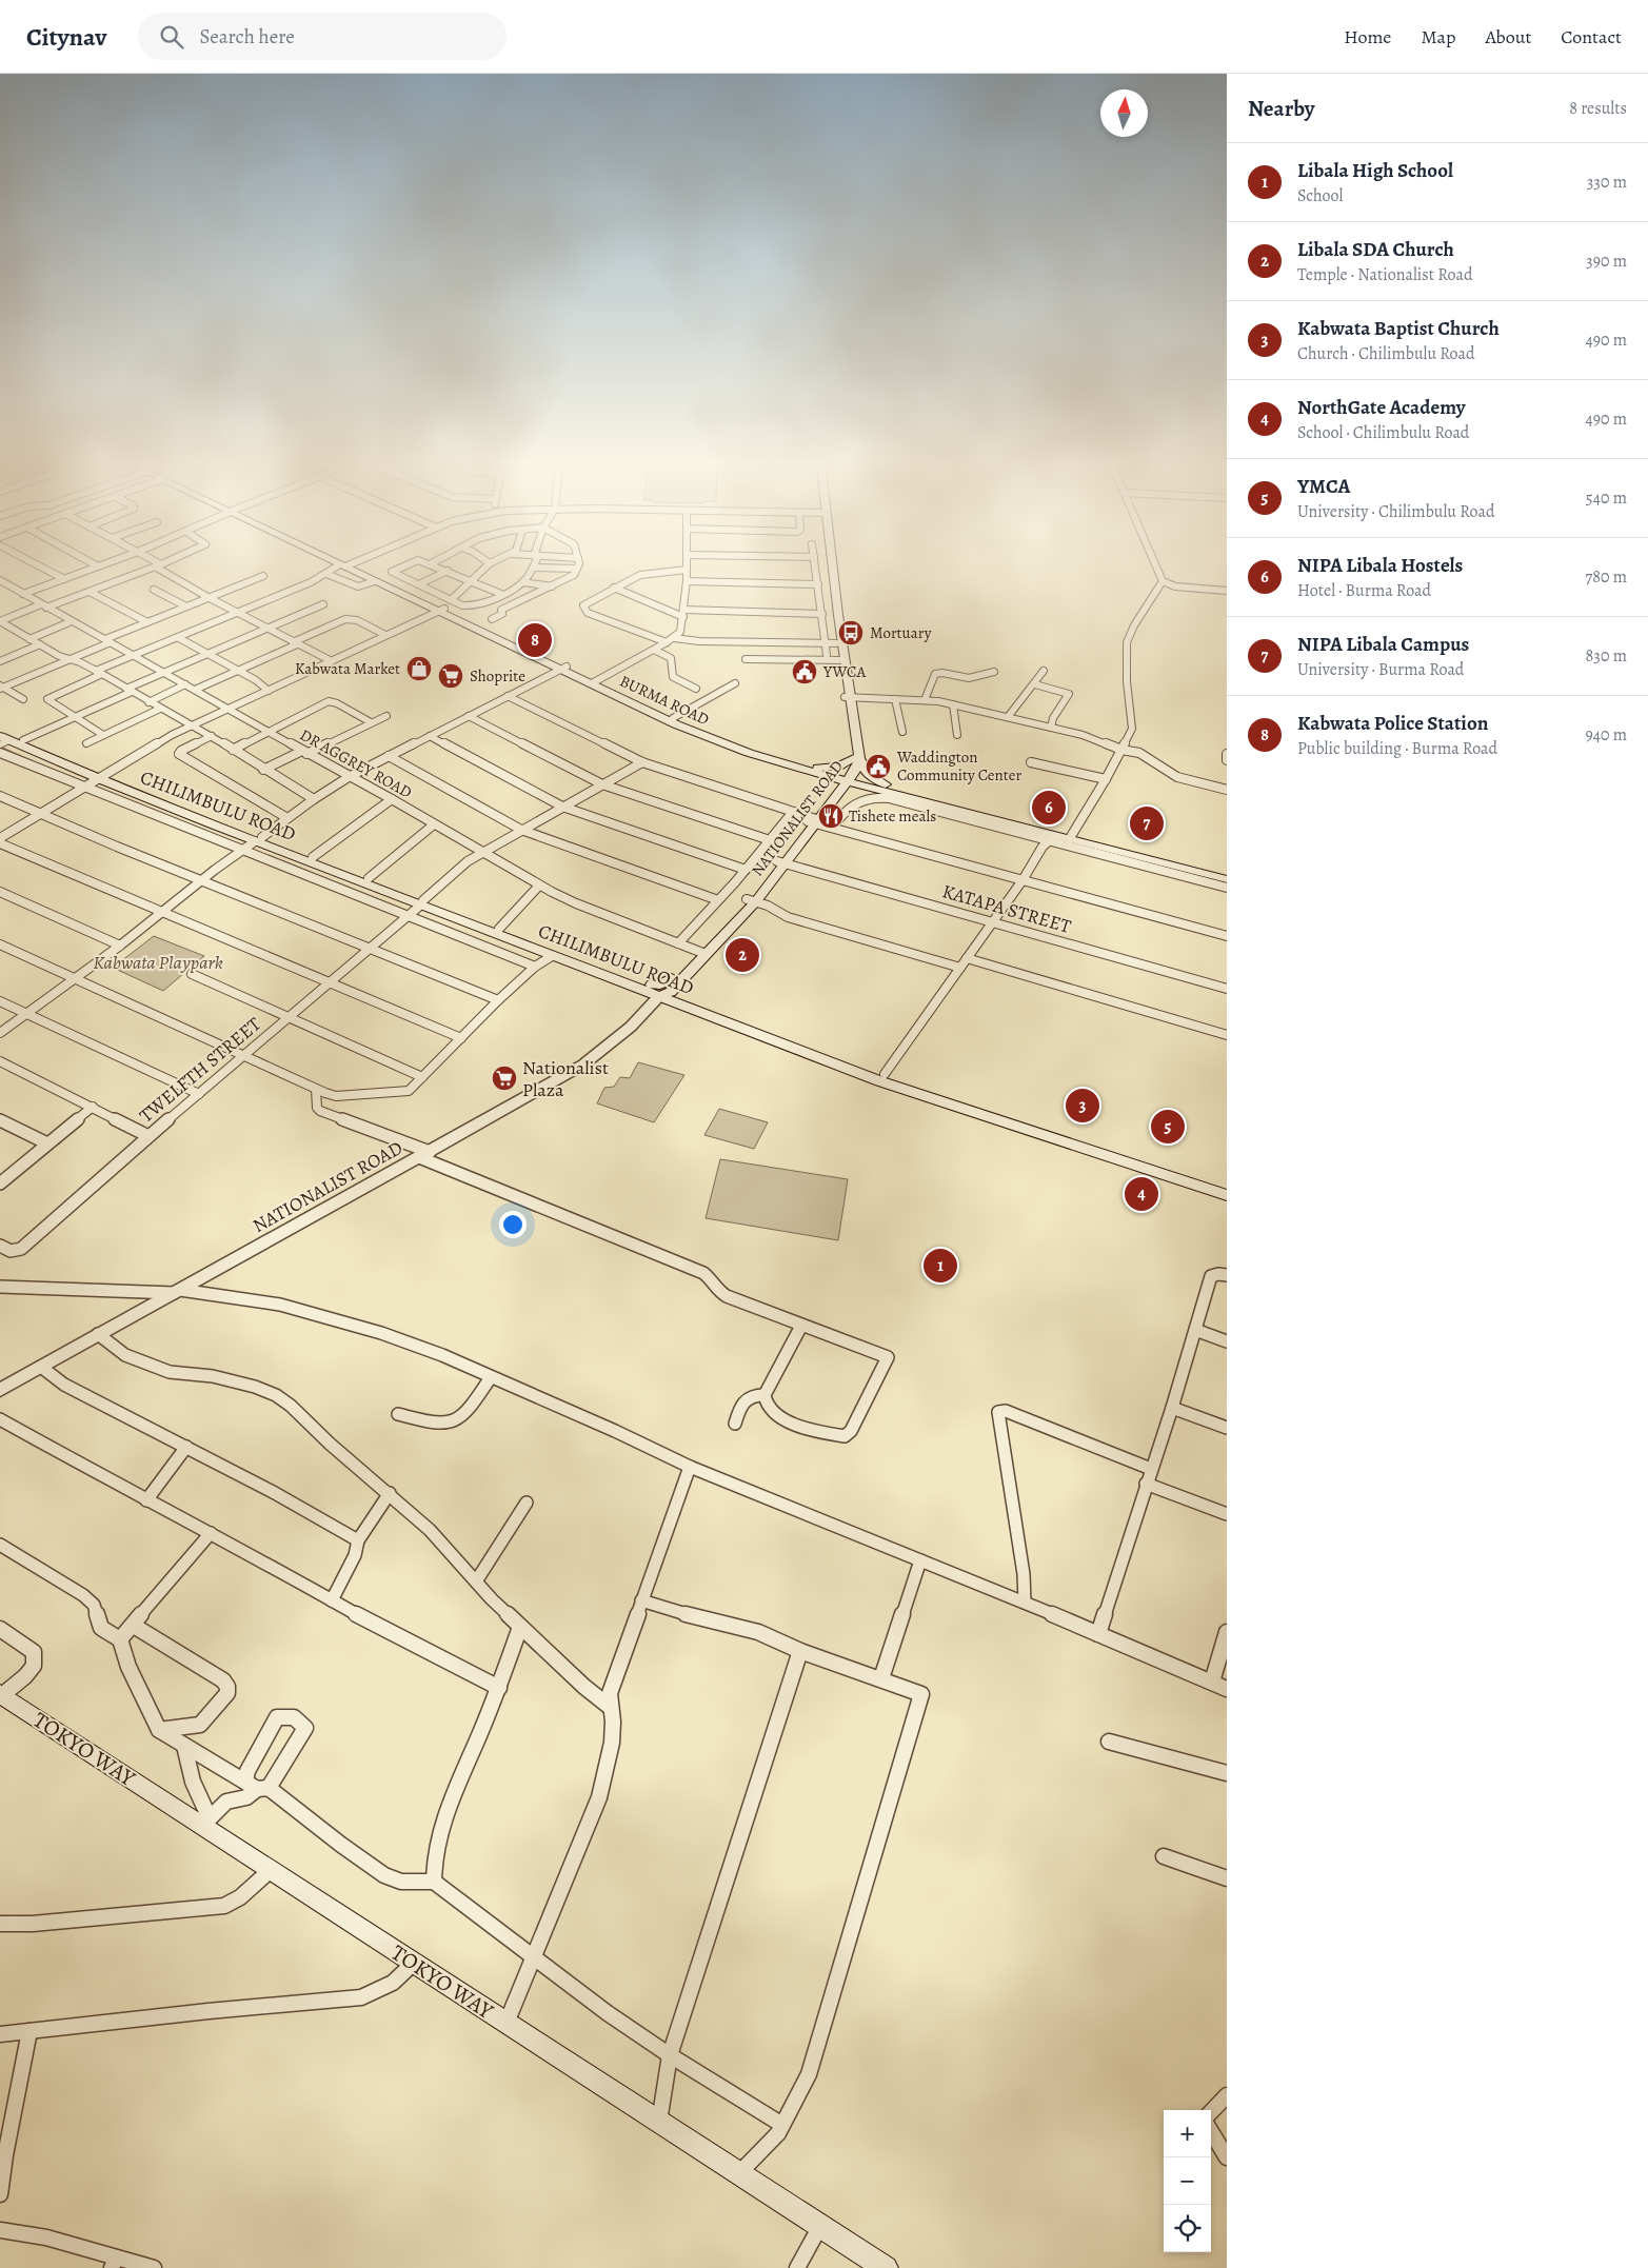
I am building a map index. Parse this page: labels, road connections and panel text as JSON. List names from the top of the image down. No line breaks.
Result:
{"streets":{"main road":["BURMA ROAD","CHILIMBULU ROAD","NATIONALIST ROAD","TOKYO WAY"],"street":["DR AGGREY ROAD","KATAPA STREET","TWELFTH STREET"]},"crossings":[["BURMA ROAD","NATIONALIST ROAD"],["DR AGGREY ROAD","NATIONALIST ROAD"],["DR AGGREY ROAD","TWELFTH STREET"],["CHILIMBULU ROAD","NATIONALIST ROAD"],["CHILIMBULU ROAD","TWELFTH STREET"],["NATIONALIST ROAD","KATAPA STREET"]],"parks":["Kabwata Playpark"],"places":{"bus stop":["Mortuary"],"shop":["Kabwata Market"],"public building":["YWCA","Waddington Community Center"],"supermarket":["Shoprite","Nationalist Plaza"],"restaurant":["Tishete meals"]},"north":"top","page":{"header":"Citynav","search":"Search here","nav":["Home","Map","About","Contact"],"heading":["Nearby","8 results"],"list":[{"mark":"1","name":"Libala High School","note":"School","value":"330 m"},{"mark":"2","name":"Libala SDA Church","note":"Temple · Nationalist Road","value":"390 m"},{"mark":"3","name":"Kabwata Baptist Church","note":"Church · Chilimbulu Road","value":"490 m"},{"mark":"4","name":"NorthGate Academy","note":"School · Chilimbulu Road","value":"490 m"},{"mark":"5","name":"YMCA","note":"University · Chilimbulu Road","value":"540 m"},{"mark":"6","name":"NIPA Libala Hostels","note":"Hotel · Burma Road","value":"780 m"},{"mark":"7","name":"NIPA Libala Campus","note":"University · Burma Road","value":"830 m"},{"mark":"8","name":"Kabwata Police Station","note":"Public building · Burma Road","value":"940 m"}],"pins":["8","6","7","2","3","5","4","1"],"map_buttons":["+","−"]}}
